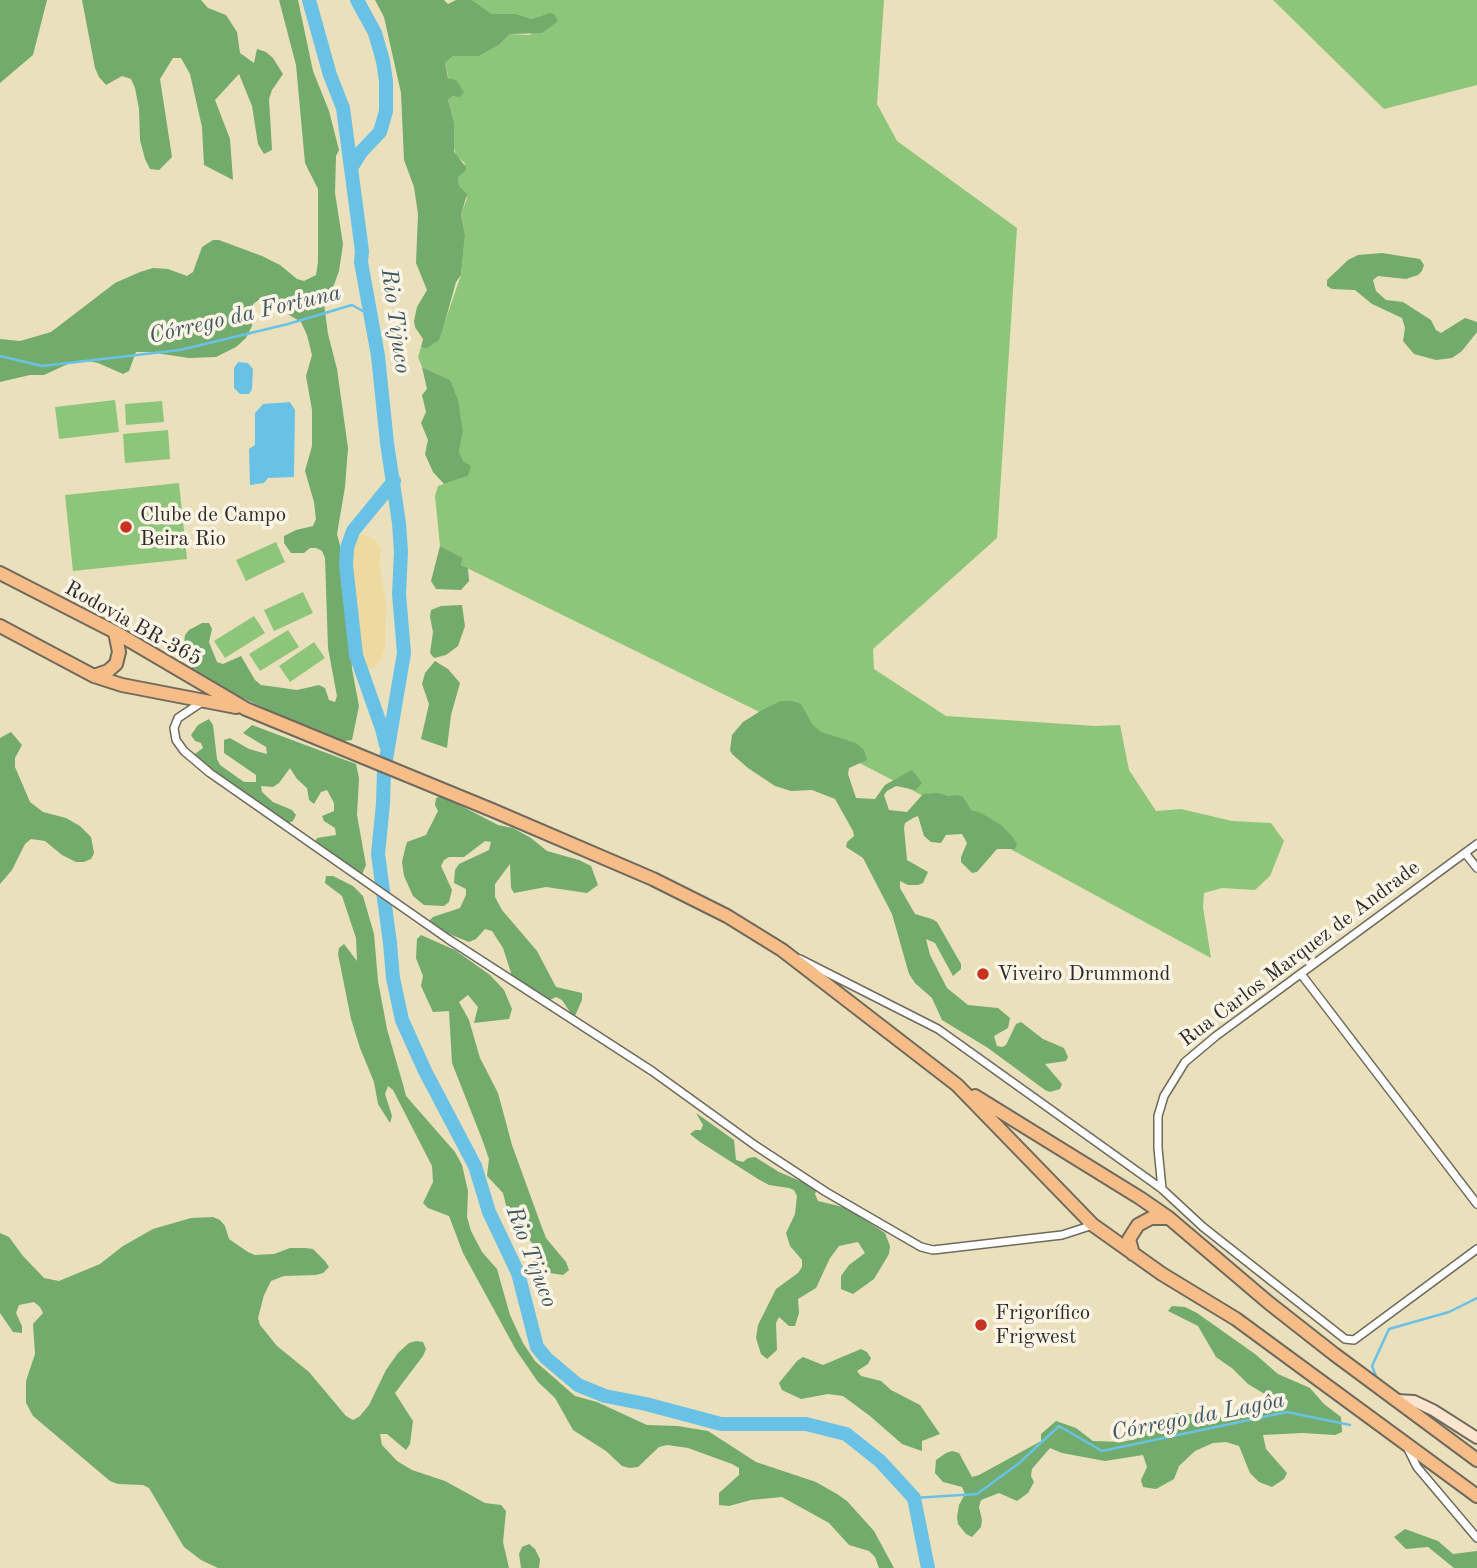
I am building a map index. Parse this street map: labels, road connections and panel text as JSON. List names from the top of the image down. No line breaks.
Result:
{"streets":{"main road":["Rodovia BR-365"],"street":["Rua Carlos Marquez de Andrade"]},"water":["Córrego da Fortuna","Rio Tijuco","Córrego da Lagôa"],"places":["Clube de Campo Beira Rio","Viveiro Drummond","Frigorífico Frigwest"]}
